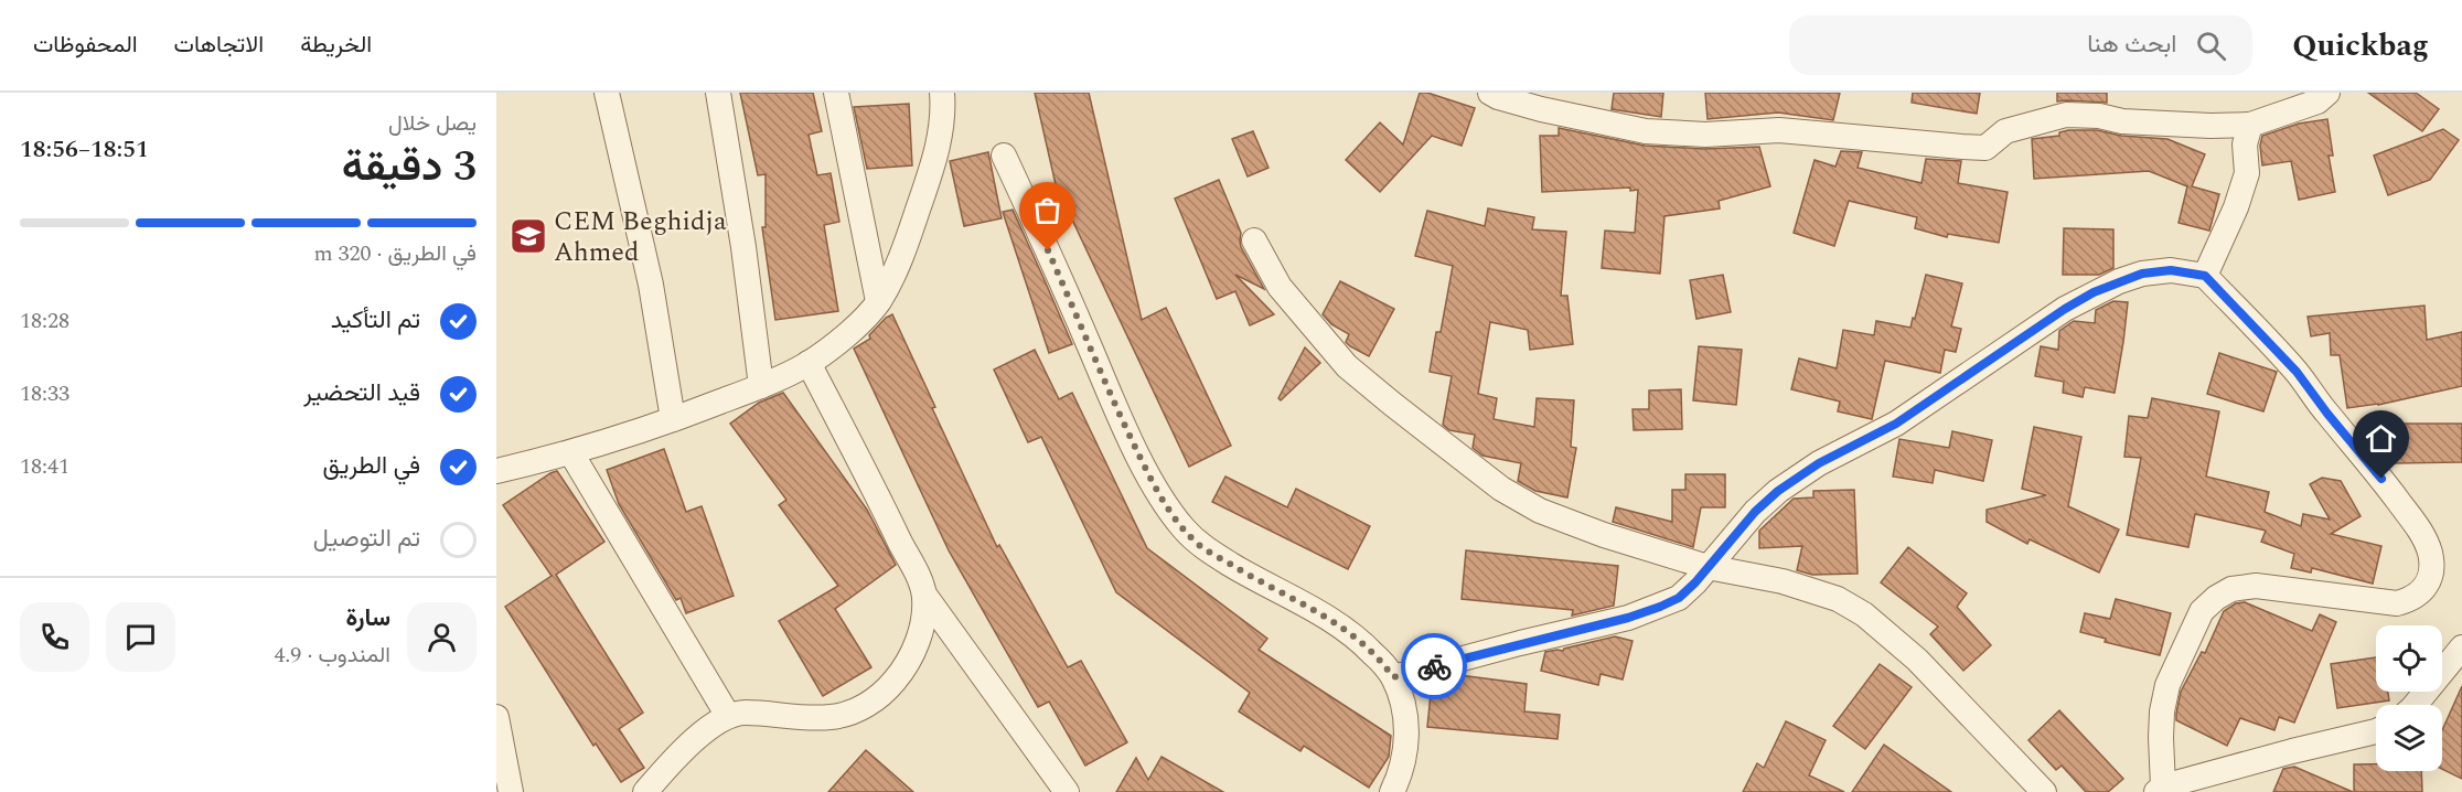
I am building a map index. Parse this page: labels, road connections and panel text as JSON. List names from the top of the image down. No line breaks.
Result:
{"places":{"school or university":["CEM Beghidja Ahmed"]},"page":{"header":"Quickbag","search":"ابحث هنا","nav":["الخريطة","الاتجاهات","المحفوظات"],"heading":["3 دقيقة","يصل خلال","18:51–18:56"],"panel":["سارة","المندوب · 4.9"],"bar":"في الطريق · 320 m","list":[["تم التأكيد","18:28"],["قيد التحضير","18:33"],["في الطريق","18:41"],"تم التوصيل"]}}
